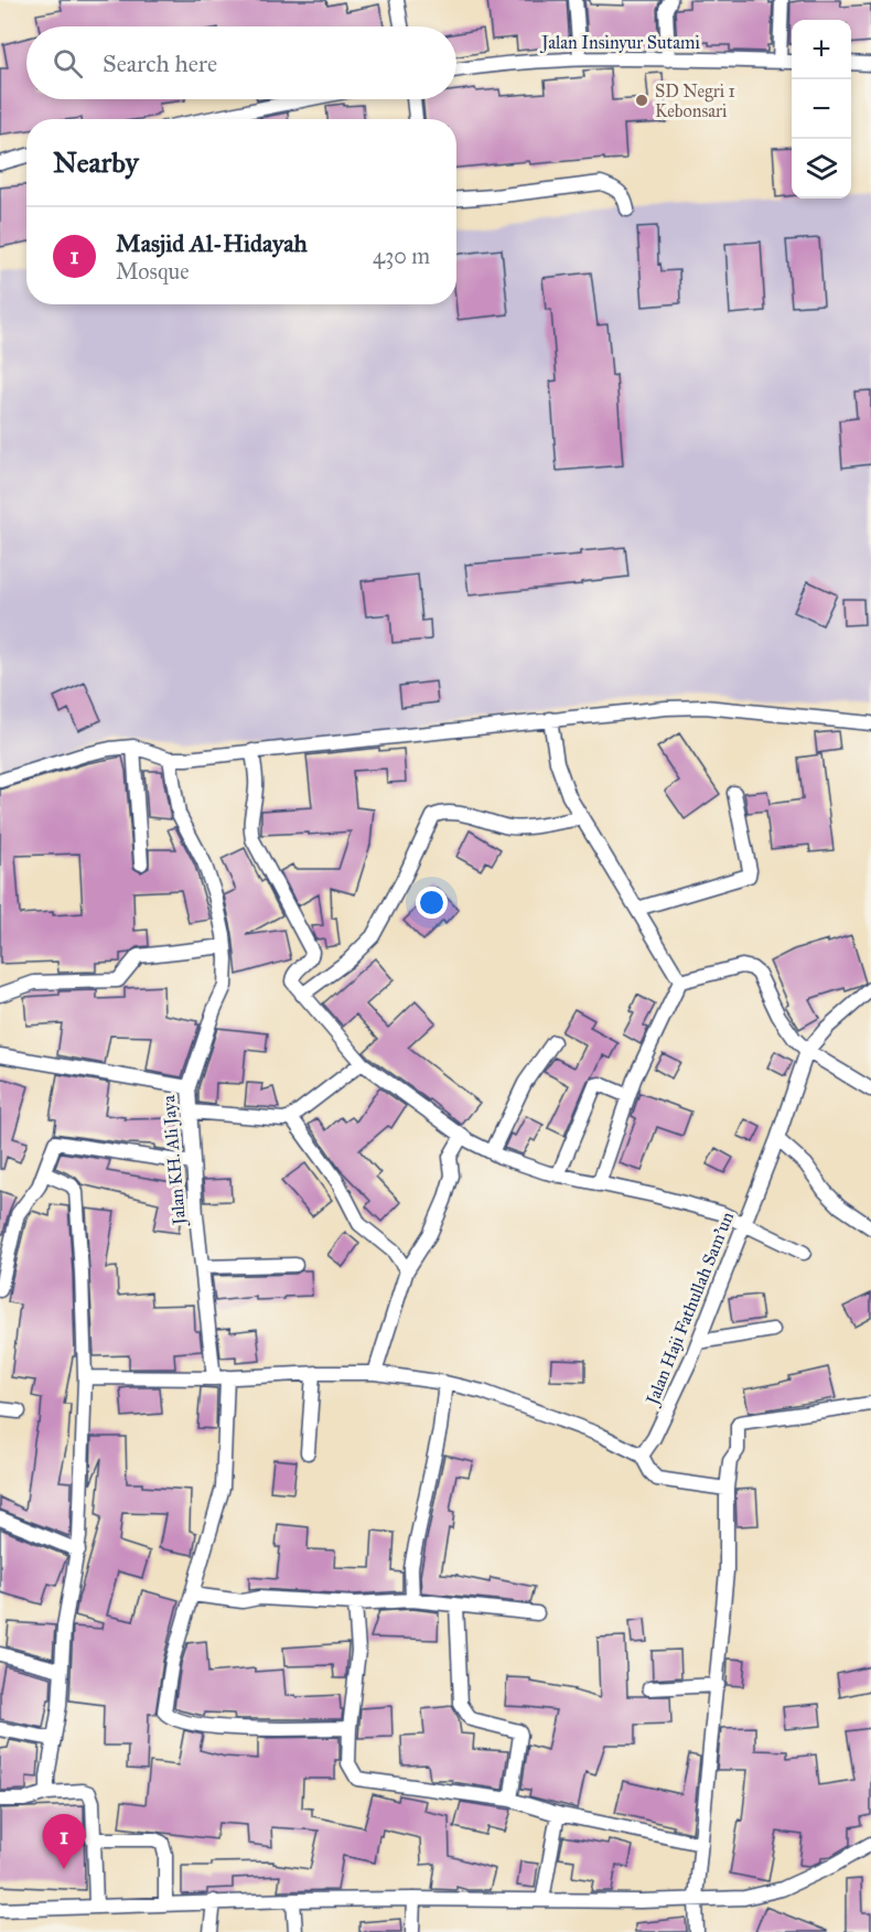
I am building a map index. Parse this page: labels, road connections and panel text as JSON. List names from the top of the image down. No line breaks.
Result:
{"streets":{"street":["Jalan Insinyur Sutami","Jalan KH. Ali Jaya","Jalan Haji Fathullah Sam'un"]},"places":["SD Negri 1 Kebonsari"],"page":{"map_buttons":["+","−"],"search":"Search here","heading":"Nearby","list":[{"mark":"1","name":"Masjid Al-Hidayah","note":"Mosque","value":"430 m"}],"pins":"1"}}
